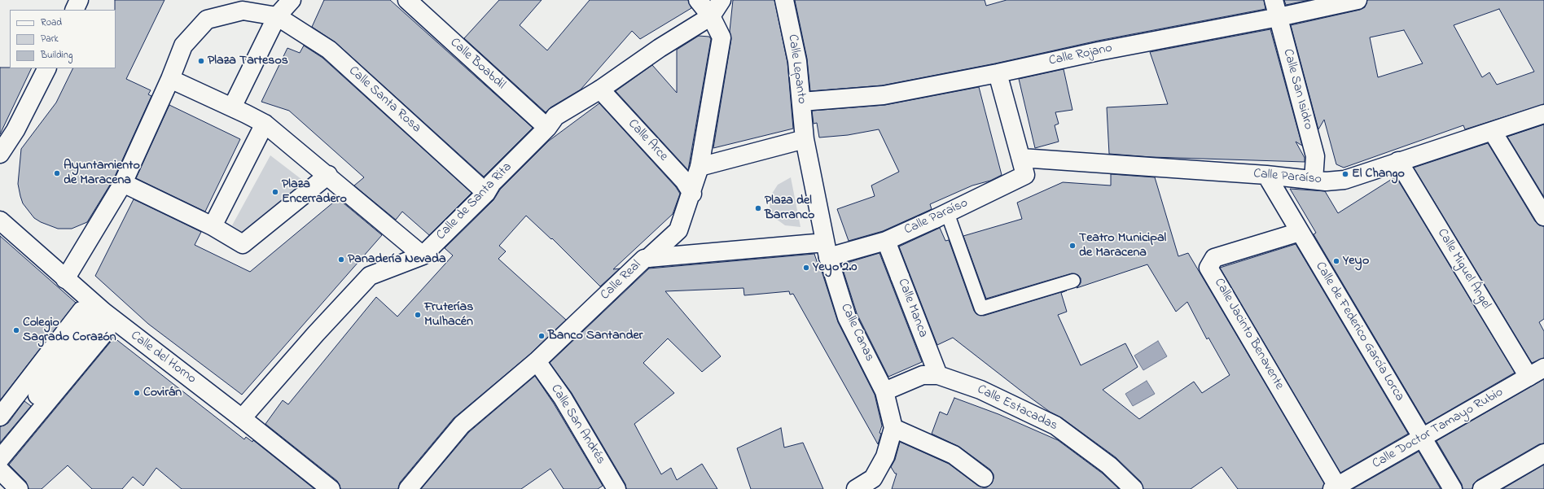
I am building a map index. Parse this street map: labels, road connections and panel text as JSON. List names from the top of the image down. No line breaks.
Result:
{"streets":{"street":["Calle Rojano","Calle Boabdil","Calle Lepanto","Calle San Isidro","Calle Santa Rosa","Calle Arce","Calle Paraíso","Calle de Santa Rita","Calle Miguel Ángel","Calle Real","Calle Manca","Calle de Federico García Lorca","Calle Canas","Calle Jacinto Benavente","Calle del Horno","Calle Estacadas","Calle San Andrés","Calle Doctor Tamayo Rubio"]},"crossings":[["Calle Rojano","Calle Lepanto"],["Calle Rojano","Calle San Isidro"],["Calle Rojano","Calle Paraíso"],["Calle Boabdil","Calle de Santa Rita"],["Calle Lepanto","Calle Canas"],["Calle San Isidro","Calle Paraíso"],["Calle Santa Rosa","Calle de Santa Rita"],["Calle Arce","Calle de Santa Rita"],["Calle Arce","Calle Real"],["Calle Paraíso","Calle Miguel Ángel"],["Calle Paraíso","Calle Manca"],["Calle Paraíso","Calle de Federico García Lorca"],["Calle Paraíso","Calle Canas"],["Calle de Santa Rita","Calle Real"],["Calle de Santa Rita","Calle del Horno"],["Calle Miguel Ángel","Calle Doctor Tamayo Rubio"],["Calle Real","Calle San Andrés"],["Calle Manca","Calle Estacadas"],["Calle de Federico García Lorca","Calle Jacinto Benavente"],["Calle de Federico García Lorca","Calle Doctor Tamayo Rubio"],["Calle Canas","Calle Estacadas"],["Calle Jacinto Benavente","Calle Doctor Tamayo Rubio"]],"places":["Plaza Tartesos","Ayuntamiento de Maracena","El Chango","Plaza Encerradero","Plaza del Barranco","Teatro Municipal de Maracena","Panadería Nevada","Yeyo","Yeyo 2.0","Fruterías Mulhacén","Colegio Sagrado Corazón","Banco Santander","Covirán"],"legend":["Road","Park","Building"]}
